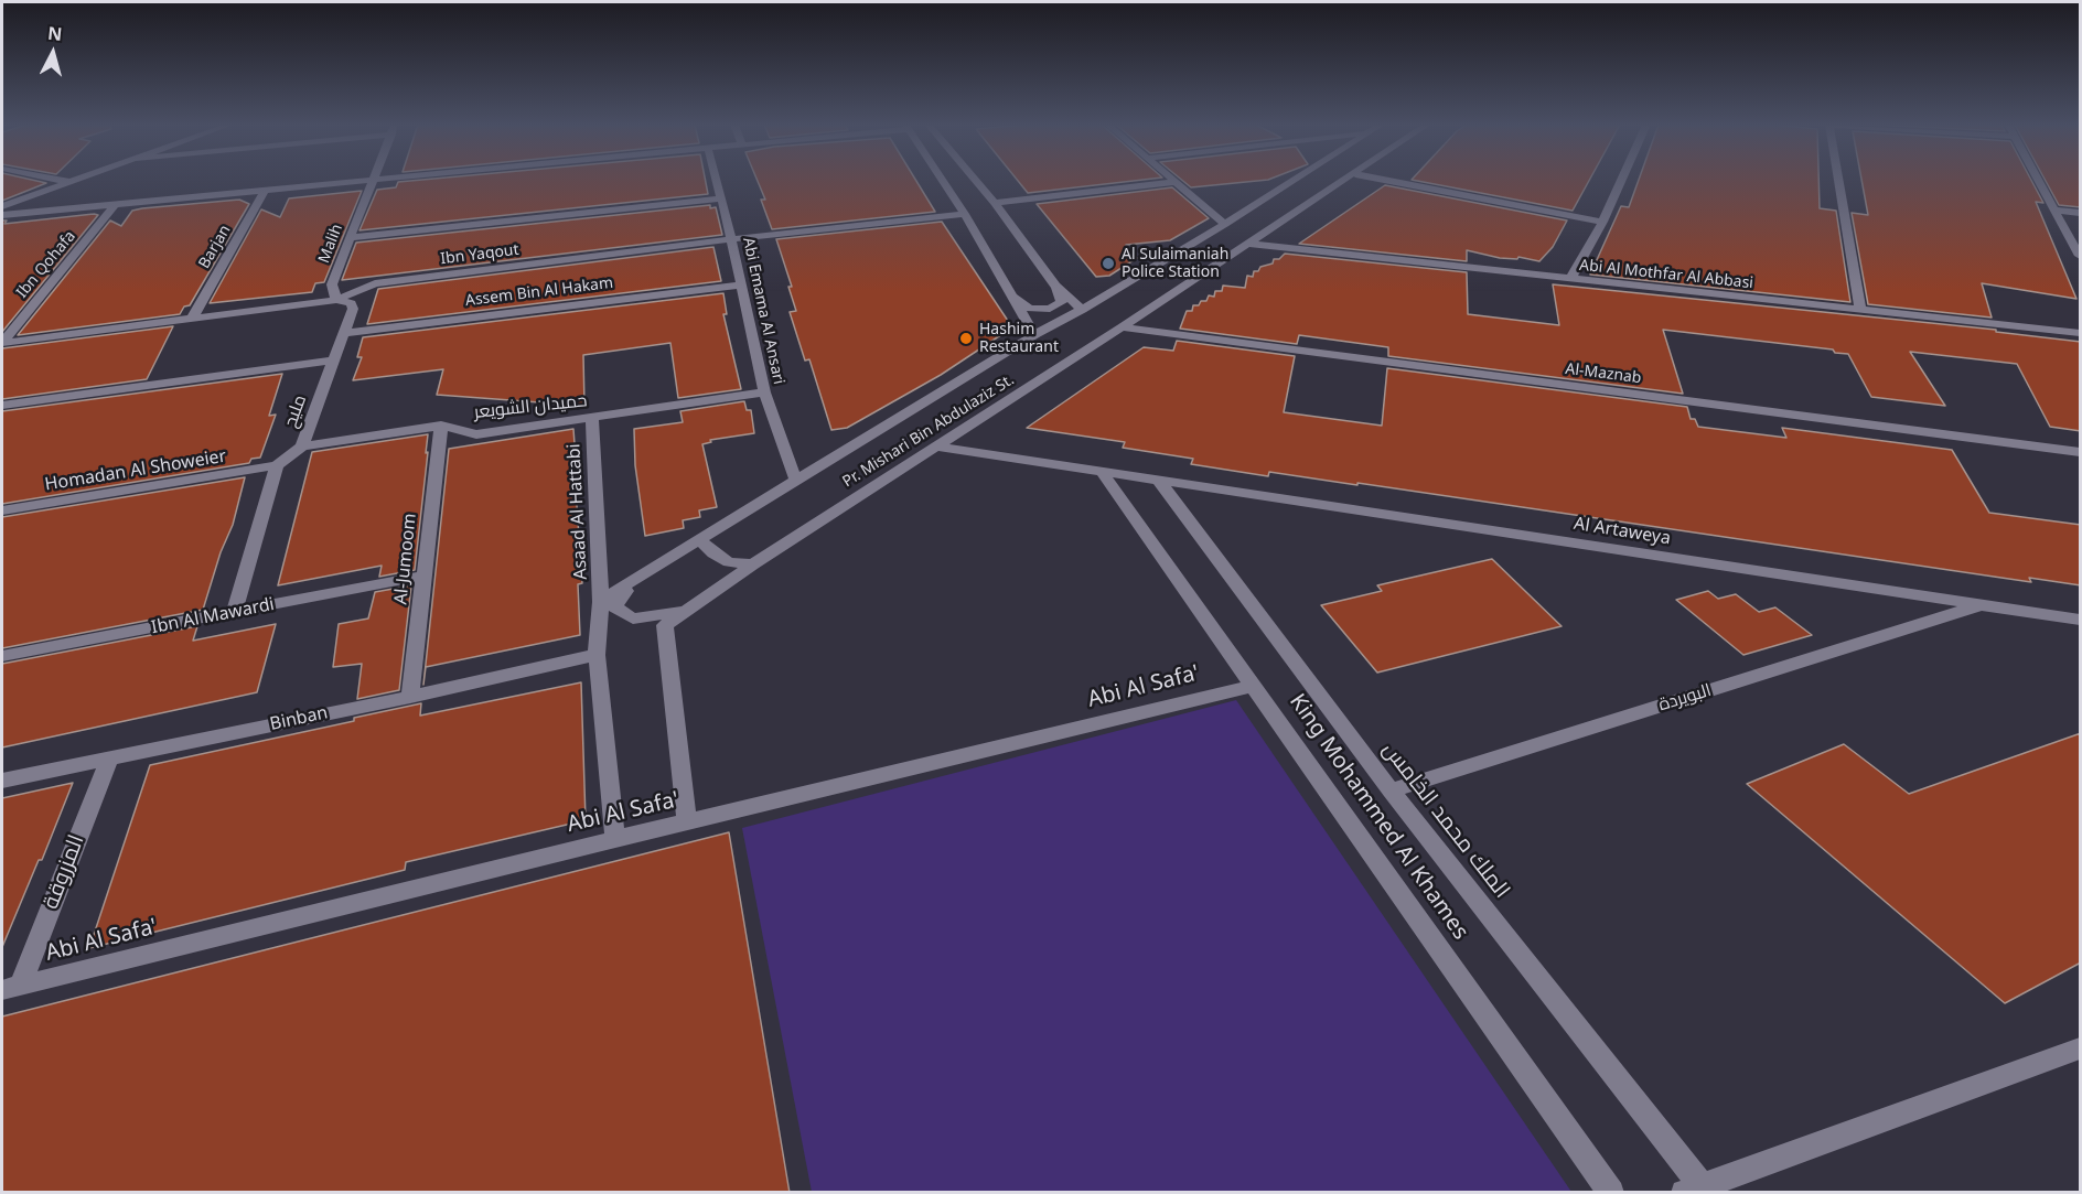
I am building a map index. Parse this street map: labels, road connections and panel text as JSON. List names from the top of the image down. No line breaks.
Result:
{"streets":{"street":["Malih","Barjan","Ibn Yaqout","Ibn Qohafa","Abi Al Mothfar Al Abbasi","Assem Bin Al Hakam","Abi Emama Al Ansari","Al-Maznab","حميدان الشويعر","مليح","Pr. Mishari Bin Abdulaziz St.","Homadan Al Showeier","Asaad Al Hattabi","Al Artaweya","Al-Jumoom","Ibn Al Mawardi","Abi Al Safa'","البويردة","Binban","King Mohammed Al Khames","الملك محمد الخامس","المزروقة"]},"crossings":[["Malih","Ibn Yaqout"],["Malih","مليح"],["Barjan","Ibn Yaqout"],["Ibn Yaqout","Ibn Qohafa"],["Ibn Yaqout","Abi Emama Al Ansari"],["Ibn Yaqout","مليح"],["Abi Al Mothfar Al Abbasi","Pr. Mishari Bin Abdulaziz St."],["Assem Bin Al Hakam","Abi Emama Al Ansari"],["Assem Bin Al Hakam","مليح"],["Abi Emama Al Ansari","حميدان الشويعر"],["Al-Maznab","Pr. Mishari Bin Abdulaziz St."],["حميدان الشويعر","مليح"],["حميدان الشويعر","Asaad Al Hattabi"],["حميدان الشويعر","Al-Jumoom"],["مليح","Homadan Al Showeier"],["Pr. Mishari Bin Abdulaziz St.","Al Artaweya"],["Pr. Mishari Bin Abdulaziz St.","Abi Al Safa'"],["Asaad Al Hattabi","Abi Al Safa'"],["Asaad Al Hattabi","Binban"],["Al Artaweya","البويردة"],["Al Artaweya","King Mohammed Al Khames"],["Al Artaweya","الملك محمد الخامس"],["Al-Jumoom","Ibn Al Mawardi"],["Al-Jumoom","Binban"],["Abi Al Safa'","King Mohammed Al Khames"],["Abi Al Safa'","المزروقة"],["البويردة","الملك محمد الخامس"],["Binban","المزروقة"]],"places":["Al Sulaimaniah Police Station","Hashim Restaurant"],"north":"top"}
